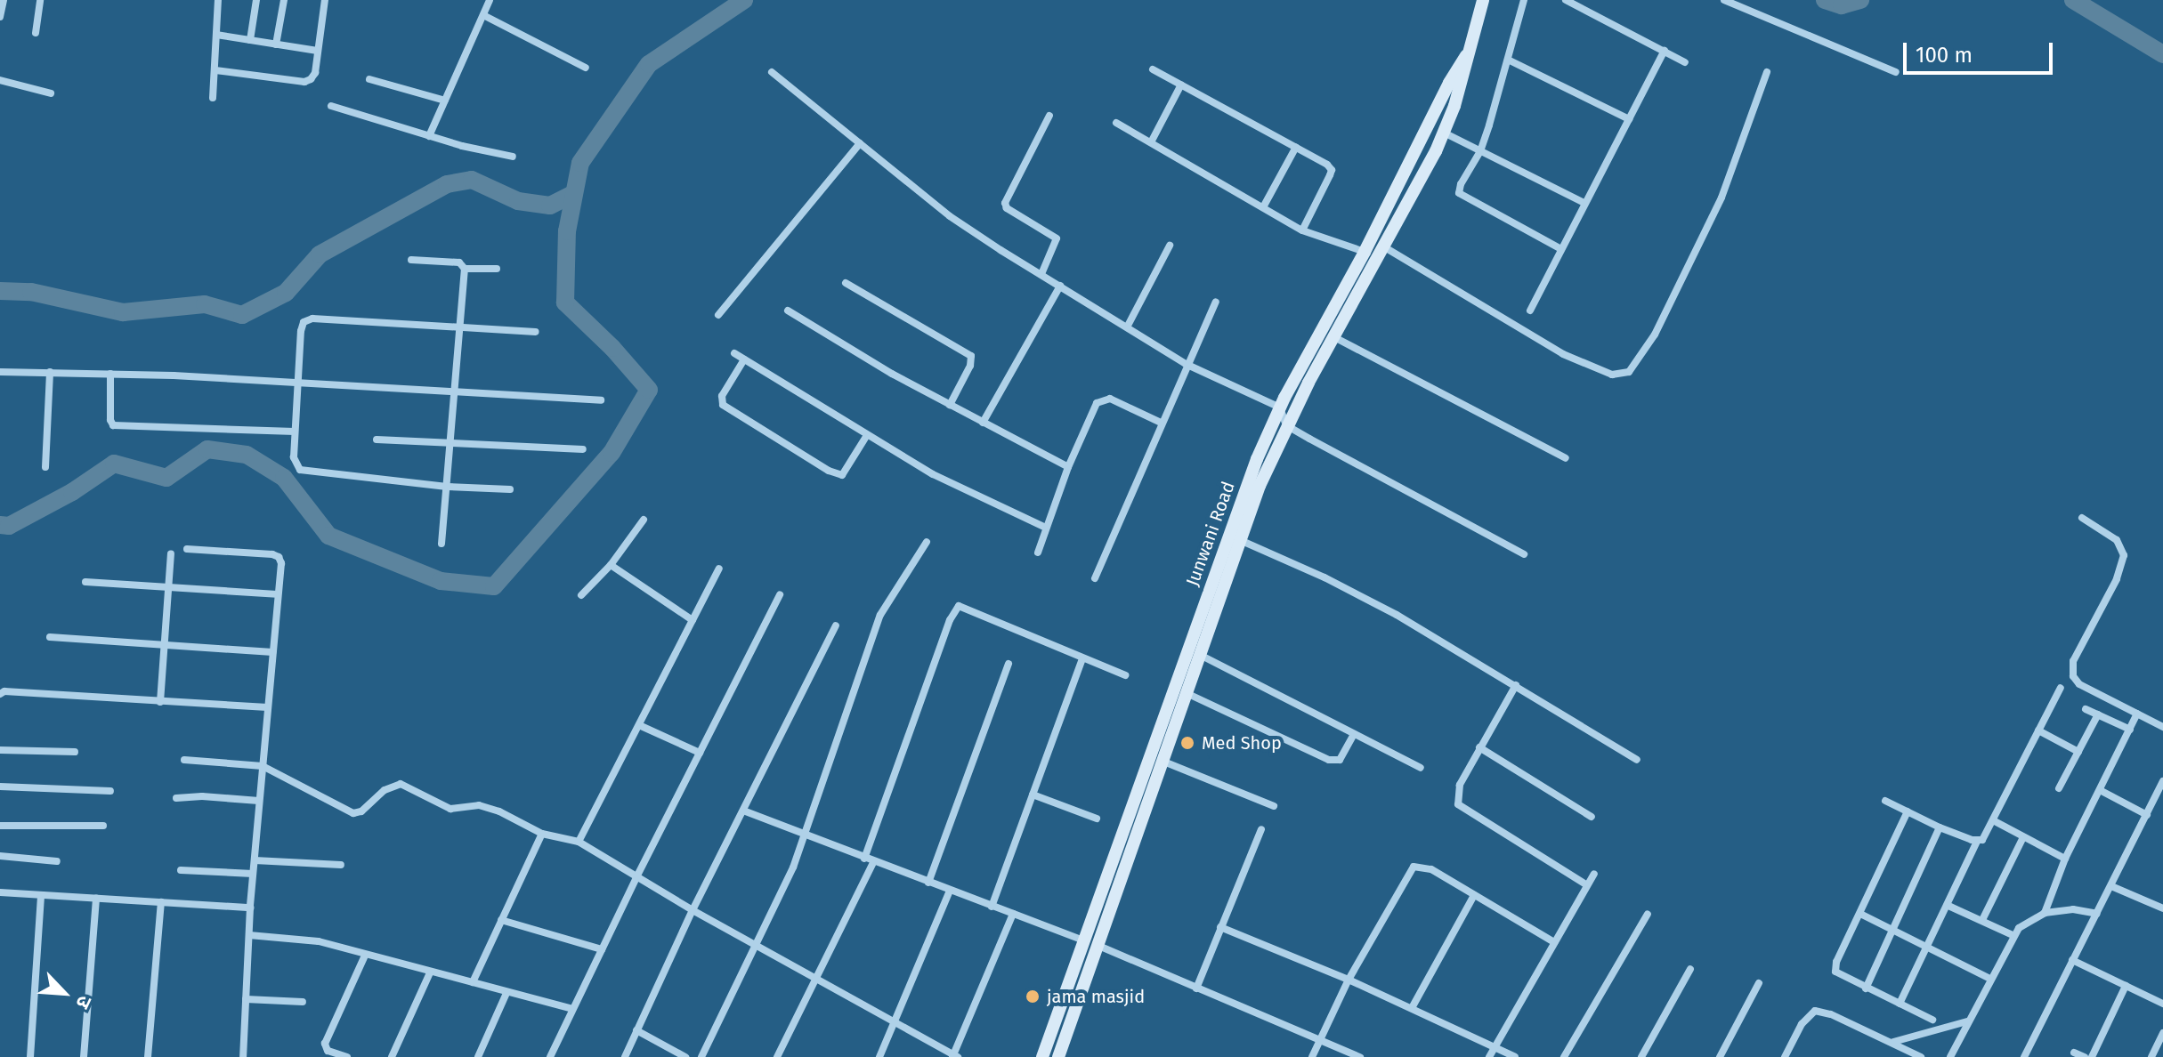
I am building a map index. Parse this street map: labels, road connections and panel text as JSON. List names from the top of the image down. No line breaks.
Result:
{"streets":{"main road":["Junwani Road"]},"places":["Med Shop","jama masjid"],"scale_bar":"100 m","north":"bottom right"}
